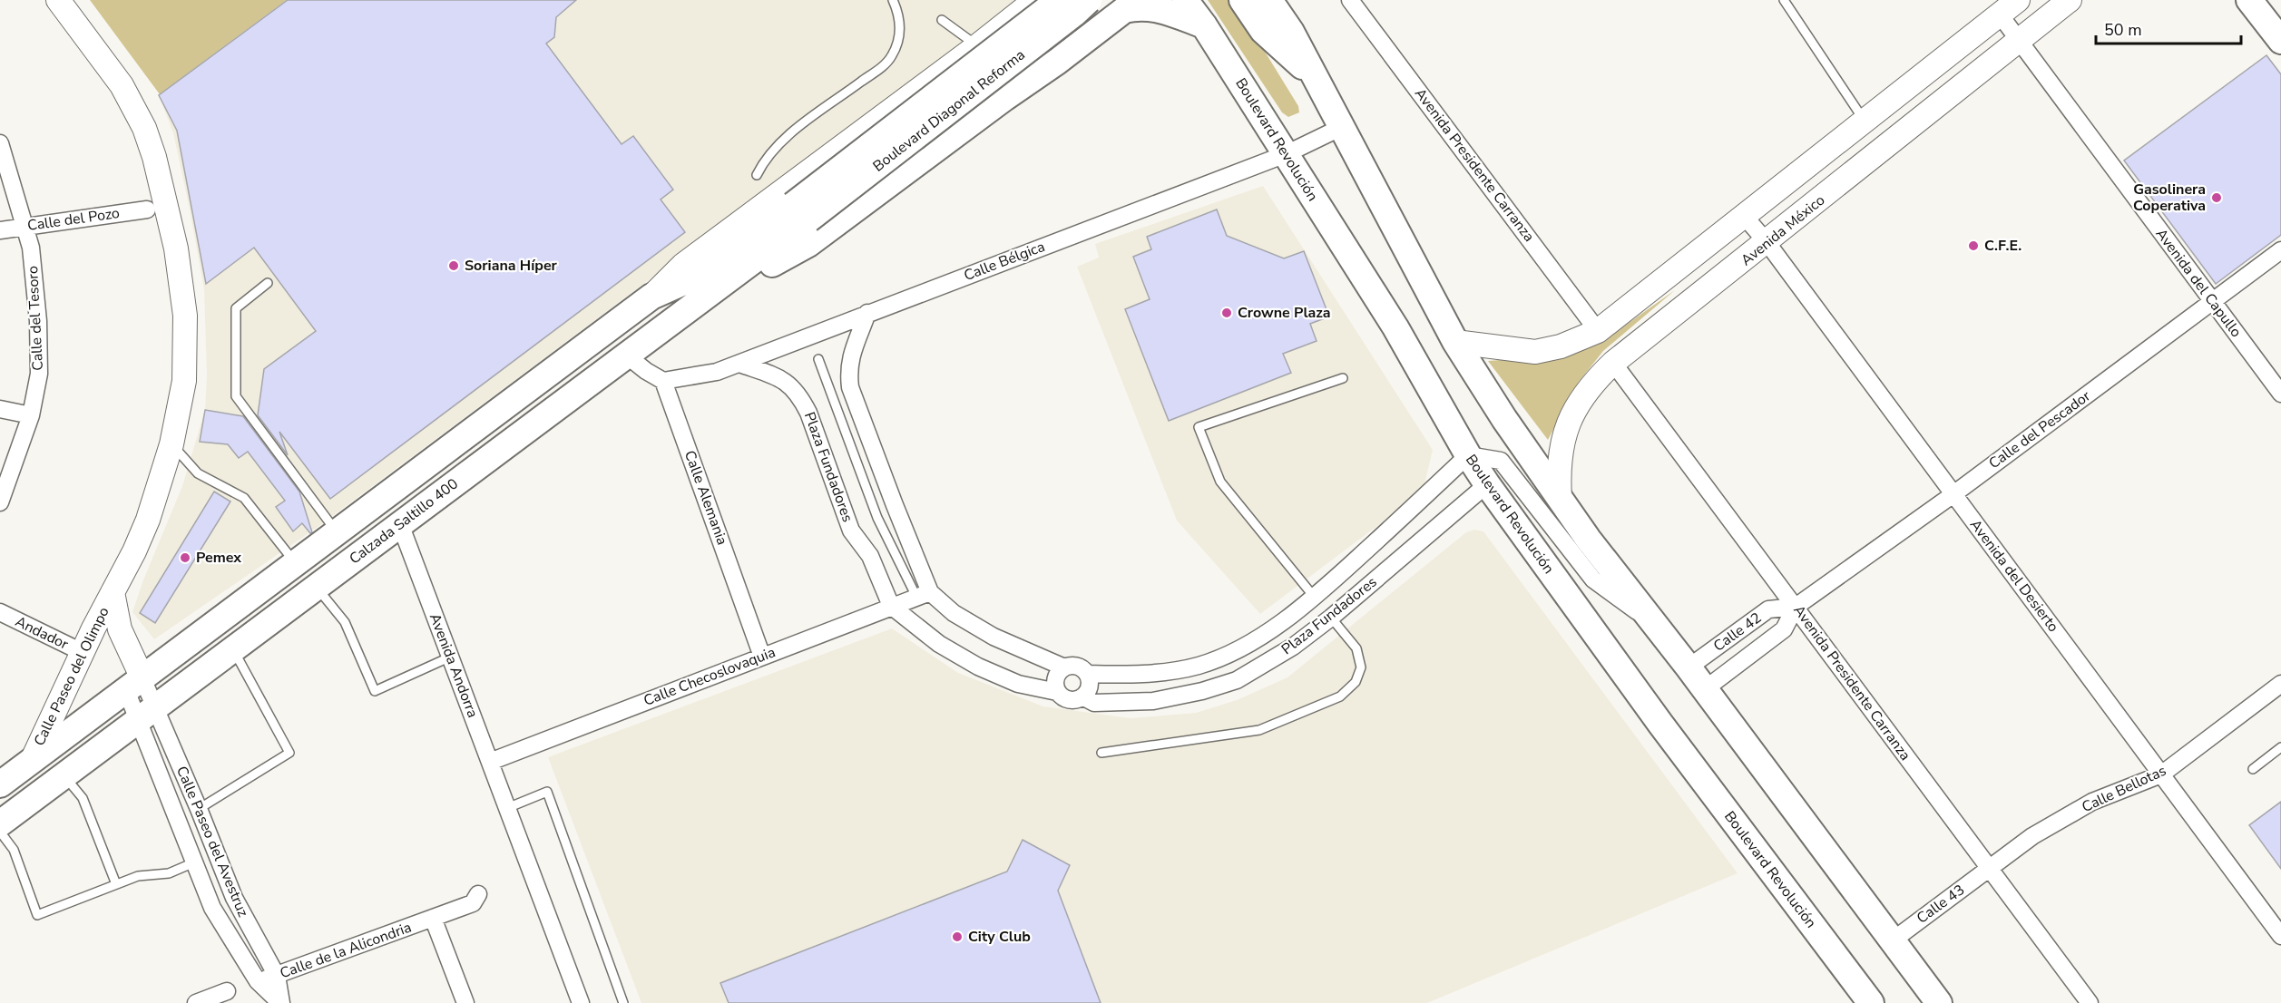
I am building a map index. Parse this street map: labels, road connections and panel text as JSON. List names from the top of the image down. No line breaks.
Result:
{"streets":{"main road":["Boulevard Diagonal Reforma","Boulevard Revolución","Calzada Saltillo 400"],"street":["Avenida Presidente Carranza","Calle del Pozo","Avenida México","Calle Bélgica","Avenida del Capullo","Calle del Tesoro","Calle del Pescador","Plaza Fundadores","Calle Alemania","Avenida del Desierto","Calle 42","Andador","Avenida Andorra","Calle Paseo del Olimpo","Calle Checoslovaquia","Calle Bellotas","Calle Paseo del Avestruz","Calle 43","Calle de la Alicondria"]},"crossings":[["Boulevard Diagonal Reforma","Calzada Saltillo 400"],["Boulevard Revolución","Calle Bélgica"],["Boulevard Revolución","Plaza Fundadores"],["Avenida Presidente Carranza","Avenida México"],["Avenida Presidente Carranza","Calle del Pescador"],["Avenida Presidente Carranza","Calle 42"],["Avenida Presidente Carranza","Calle Bellotas"],["Avenida Presidente Carranza","Calle 43"],["Calle del Pozo","Calle del Tesoro"],["Avenida México","Avenida del Capullo"],["Avenida México","Avenida del Desierto"],["Calle Bélgica","Plaza Fundadores"],["Calle Bélgica","Calle Alemania"],["Avenida del Capullo","Calle del Pescador"],["Calle del Pescador","Avenida del Desierto"],["Calle del Pescador","Calle 42"],["Plaza Fundadores","Calle Checoslovaquia"],["Calle Alemania","Calle Checoslovaquia"],["Calzada Saltillo 400","Avenida Andorra"],["Calzada Saltillo 400","Calle Paseo del Olimpo"],["Calzada Saltillo 400","Calle Paseo del Avestruz"],["Avenida del Desierto","Calle Bellotas"],["Andador","Calle Paseo del Olimpo"],["Avenida Andorra","Calle Checoslovaquia"],["Calle Paseo del Olimpo","Calle Paseo del Avestruz"],["Calle Bellotas","Calle 43"],["Calle Paseo del Avestruz","Calle de la Alicondria"]],"places":["Gasolinera Coperativa","C.F.E.","Soriana Híper","Crowne Plaza","Pemex","City Club"],"scale_bar":"50 m"}
